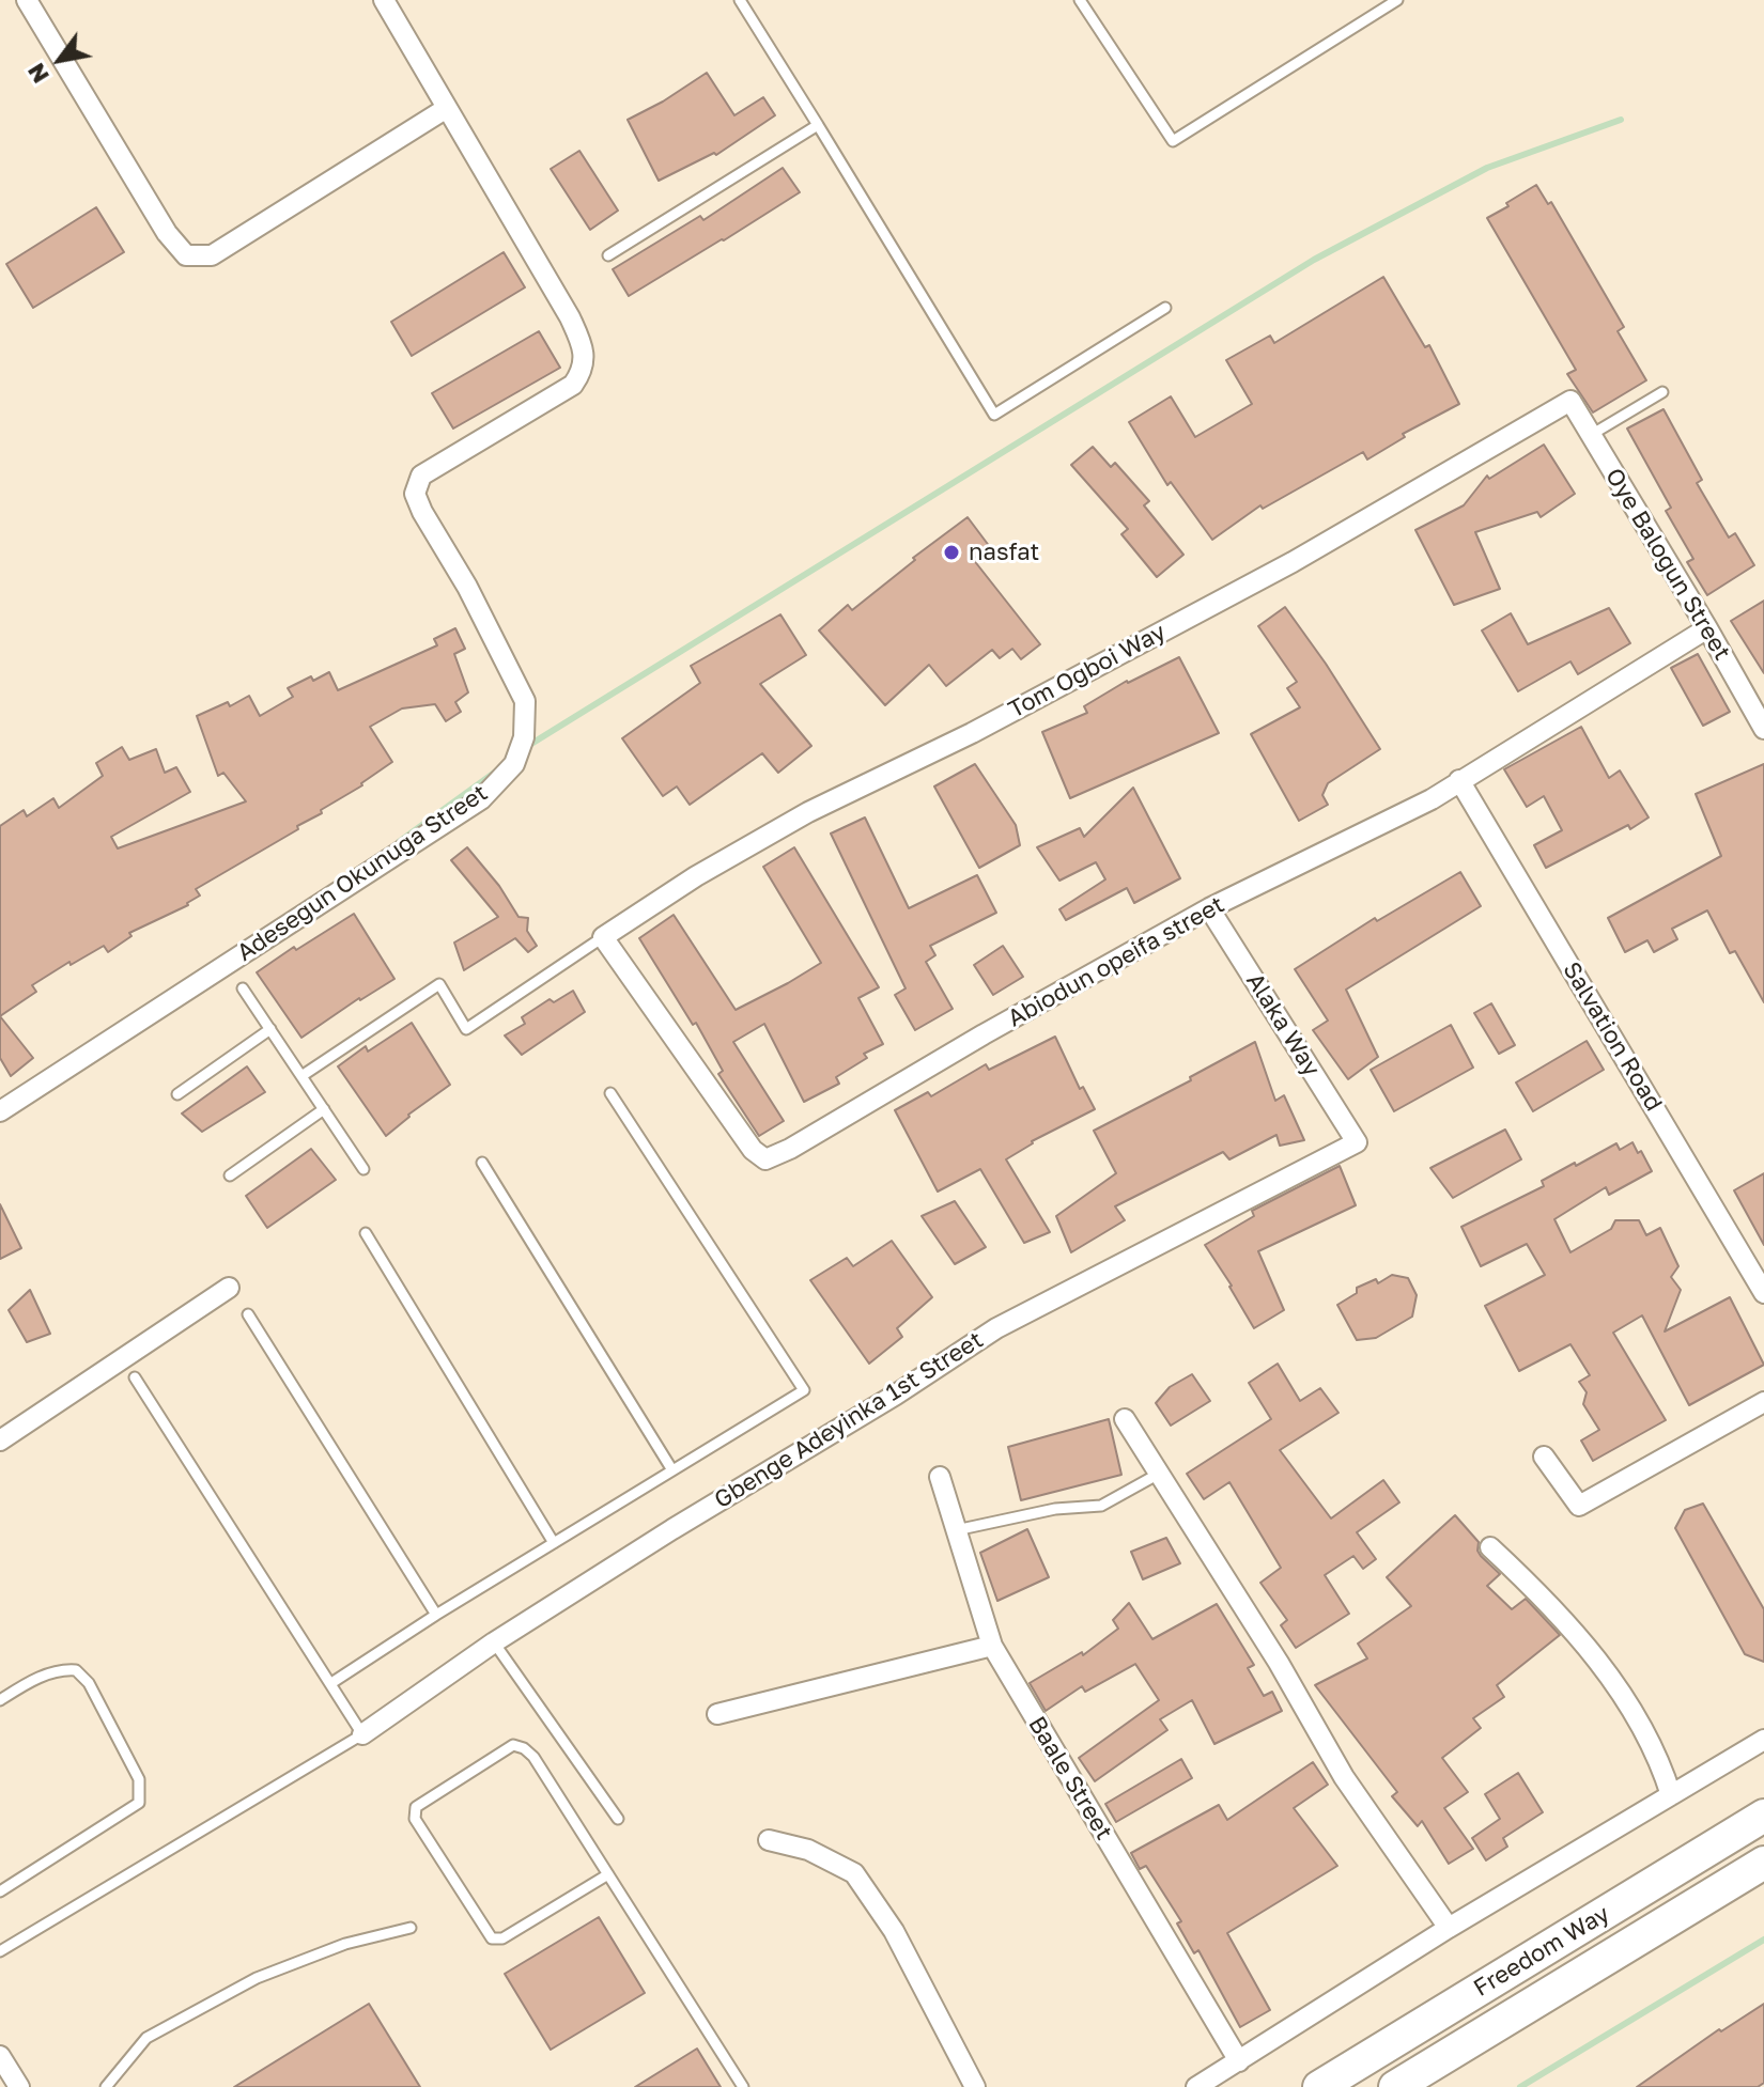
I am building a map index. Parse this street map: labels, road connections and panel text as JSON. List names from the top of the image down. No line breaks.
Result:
{"streets":{"main road":["Freedom Way"],"street":["Oye Balogun Street","Tom Ogboi Way","Adesegun Okunuga Street","Abiodun opeifa street","Alaka Way","Salvation Road","Gbenge Adeyinka 1st Street","Baale Street"]},"crossings":[["Oye Balogun Street","Tom Ogboi Way"],["Oye Balogun Street","Abiodun opeifa street"],["Tom Ogboi Way","Abiodun opeifa street"],["Abiodun opeifa street","Alaka Way"],["Abiodun opeifa street","Salvation Road"],["Alaka Way","Gbenge Adeyinka 1st Street"]],"places":["nasfat"],"north":"bottom left"}
